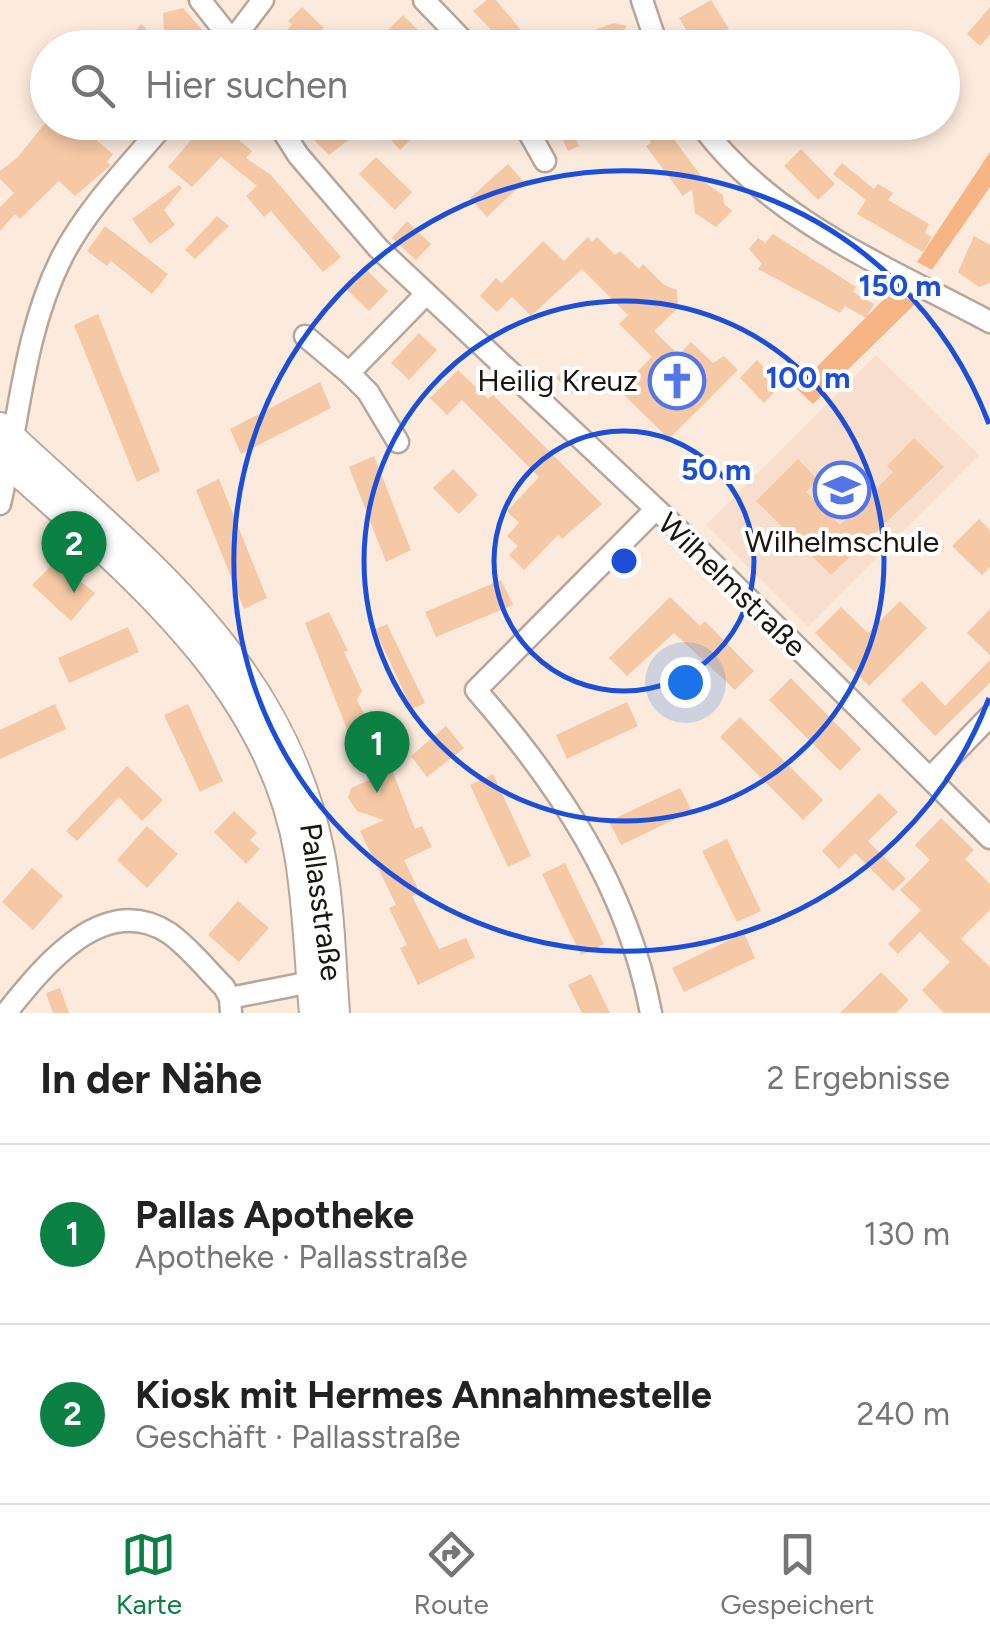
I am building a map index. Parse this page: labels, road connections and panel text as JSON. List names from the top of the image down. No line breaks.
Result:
{"streets":{"main road":["Pallasstraße"],"street":["Wilhelmstraße"]},"places":{"church":["Heilig Kreuz"],"school or university":["Wilhelmschule"]},"page":{"search":"Hier suchen","pins":["2","1"],"heading":["In der Nähe","2 Ergebnisse"],"list":[{"mark":"1","name":"Pallas Apotheke","note":"Apotheke · Pallasstraße","value":"130 m"},{"mark":"2","name":"Kiosk mit Hermes Annahmestelle","note":"Geschäft · Pallasstraße","value":"240 m"}],"nav":["Karte","Route","Gespeichert"]},"rings":["150 m","100 m","50 m"]}
